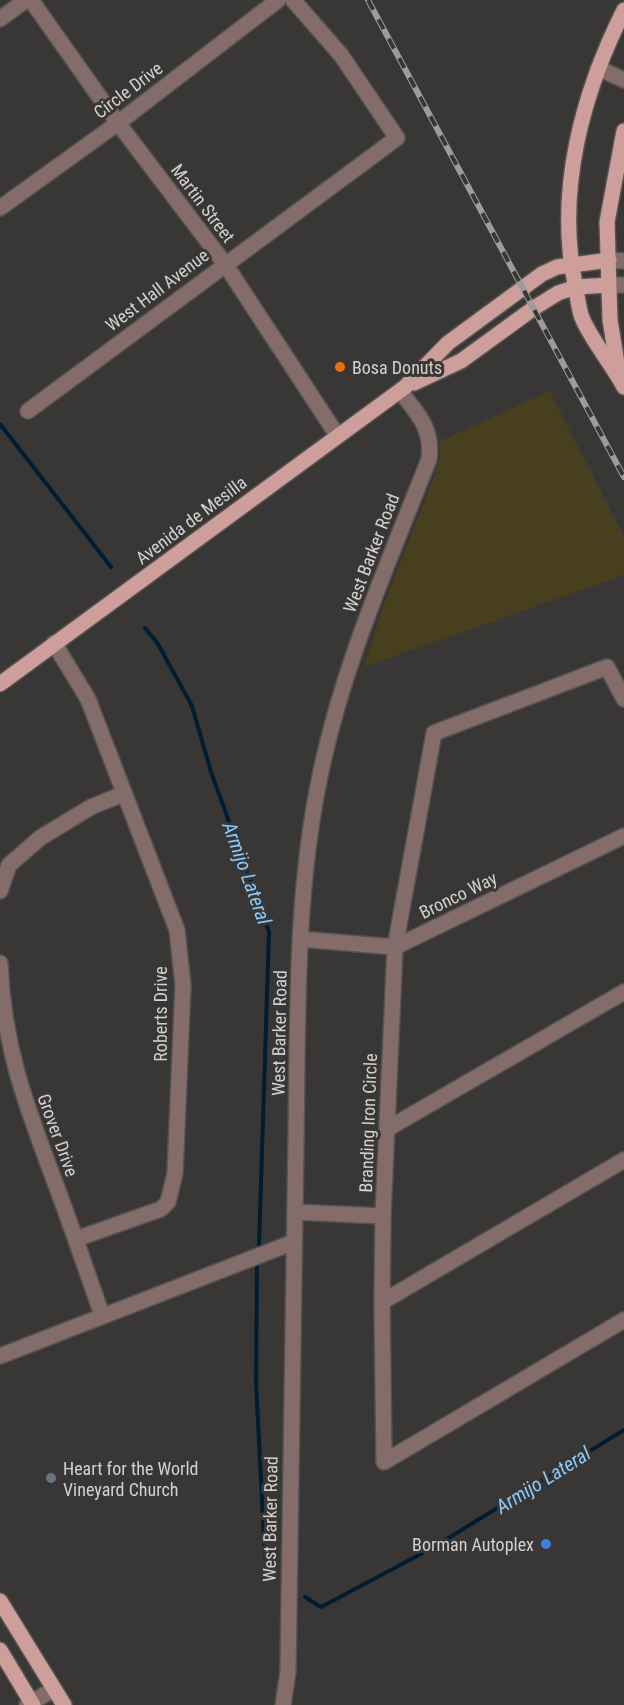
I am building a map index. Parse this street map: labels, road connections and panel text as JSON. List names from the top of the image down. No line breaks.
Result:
{"streets":{"main road":["Avenida de Mesilla"],"street":["Circle Drive","Martin Street","West Hall Avenue","West Barker Road","Bronco Way","Roberts Drive","Branding Iron Circle","Grover Drive"]},"crossings":[["Circle Drive","Martin Street"],["Martin Street","West Hall Avenue"],["Martin Street","Avenida de Mesilla"],["Avenida de Mesilla","West Barker Road"],["Avenida de Mesilla","Roberts Drive"],["Bronco Way","Branding Iron Circle"],["Roberts Drive","Grover Drive"]],"water":["Armijo Lateral"],"places":["Bosa Donuts","Heart for the World Vineyard Church","Borman Autoplex"]}
